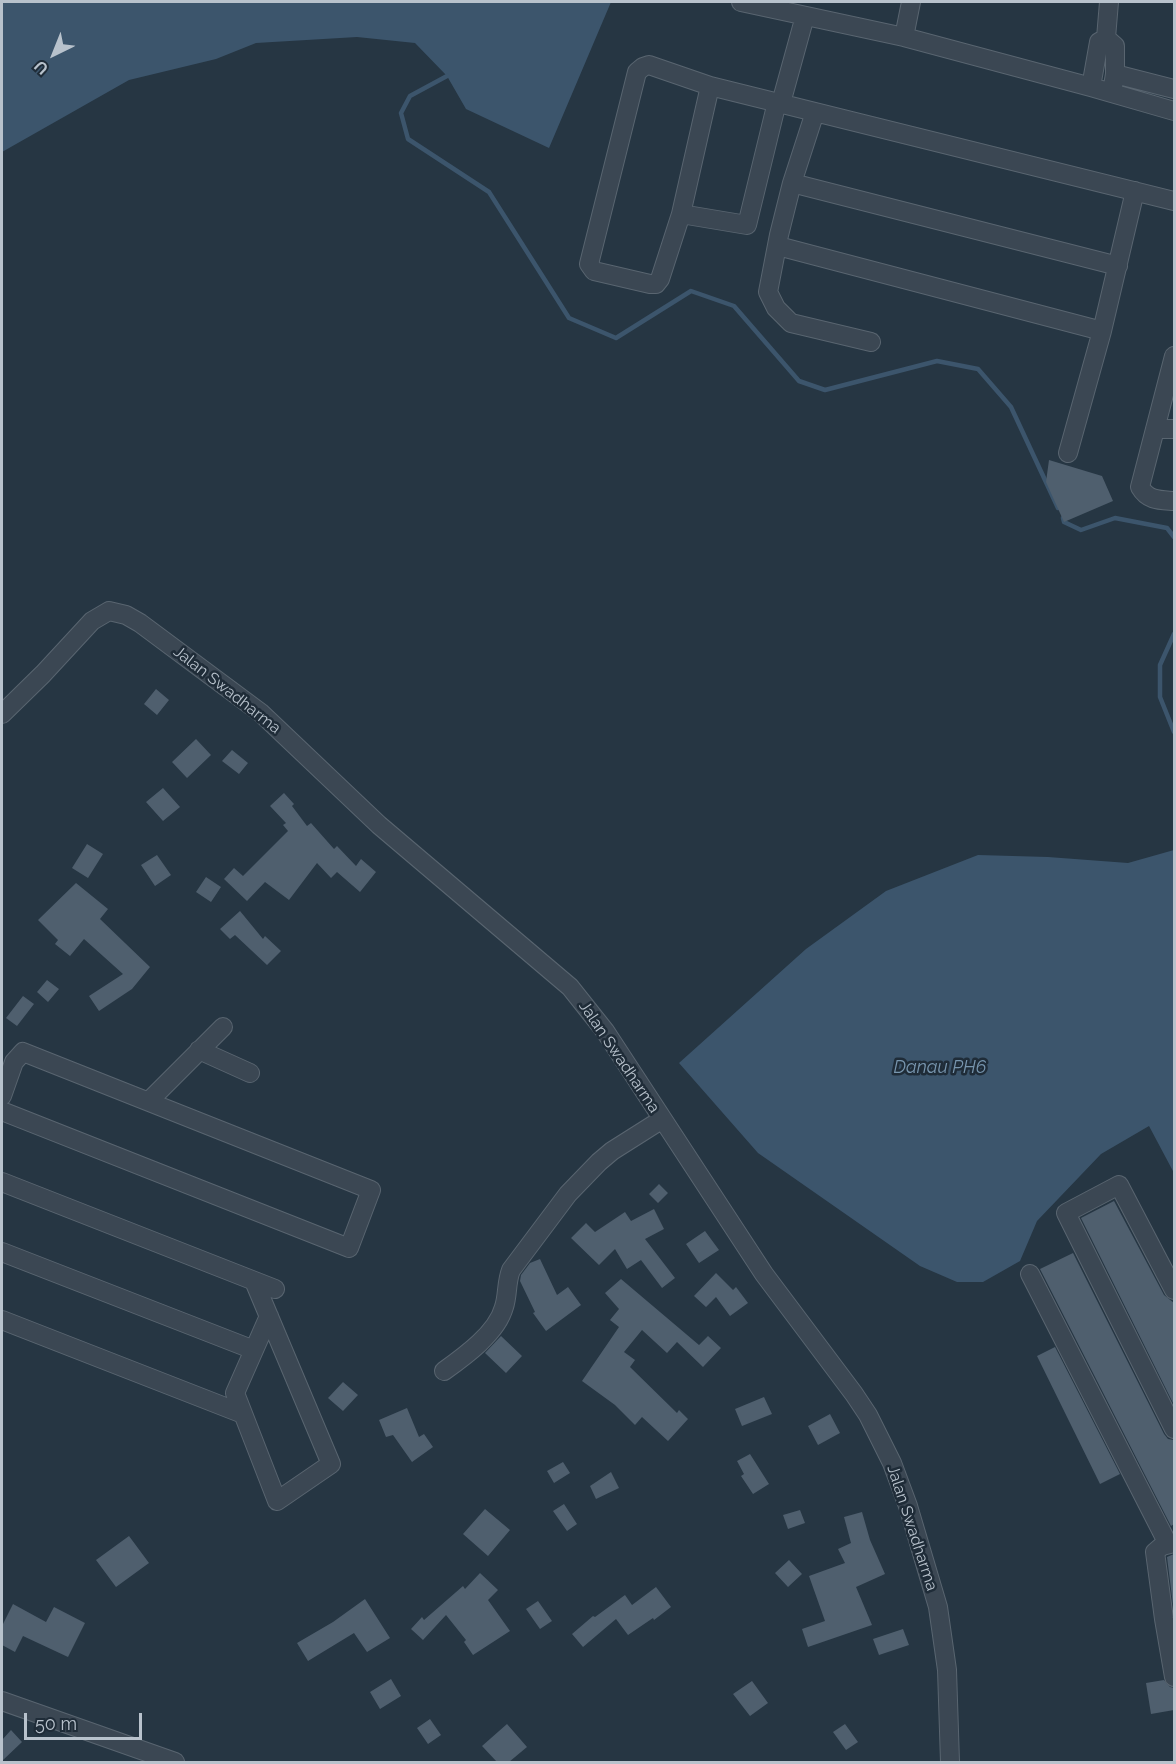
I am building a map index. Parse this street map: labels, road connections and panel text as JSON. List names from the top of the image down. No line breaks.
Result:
{"streets":{"street":["Jalan Swadharma"]},"water":["Danau PH6"],"scale_bar":"50 m","north":"bottom left"}
